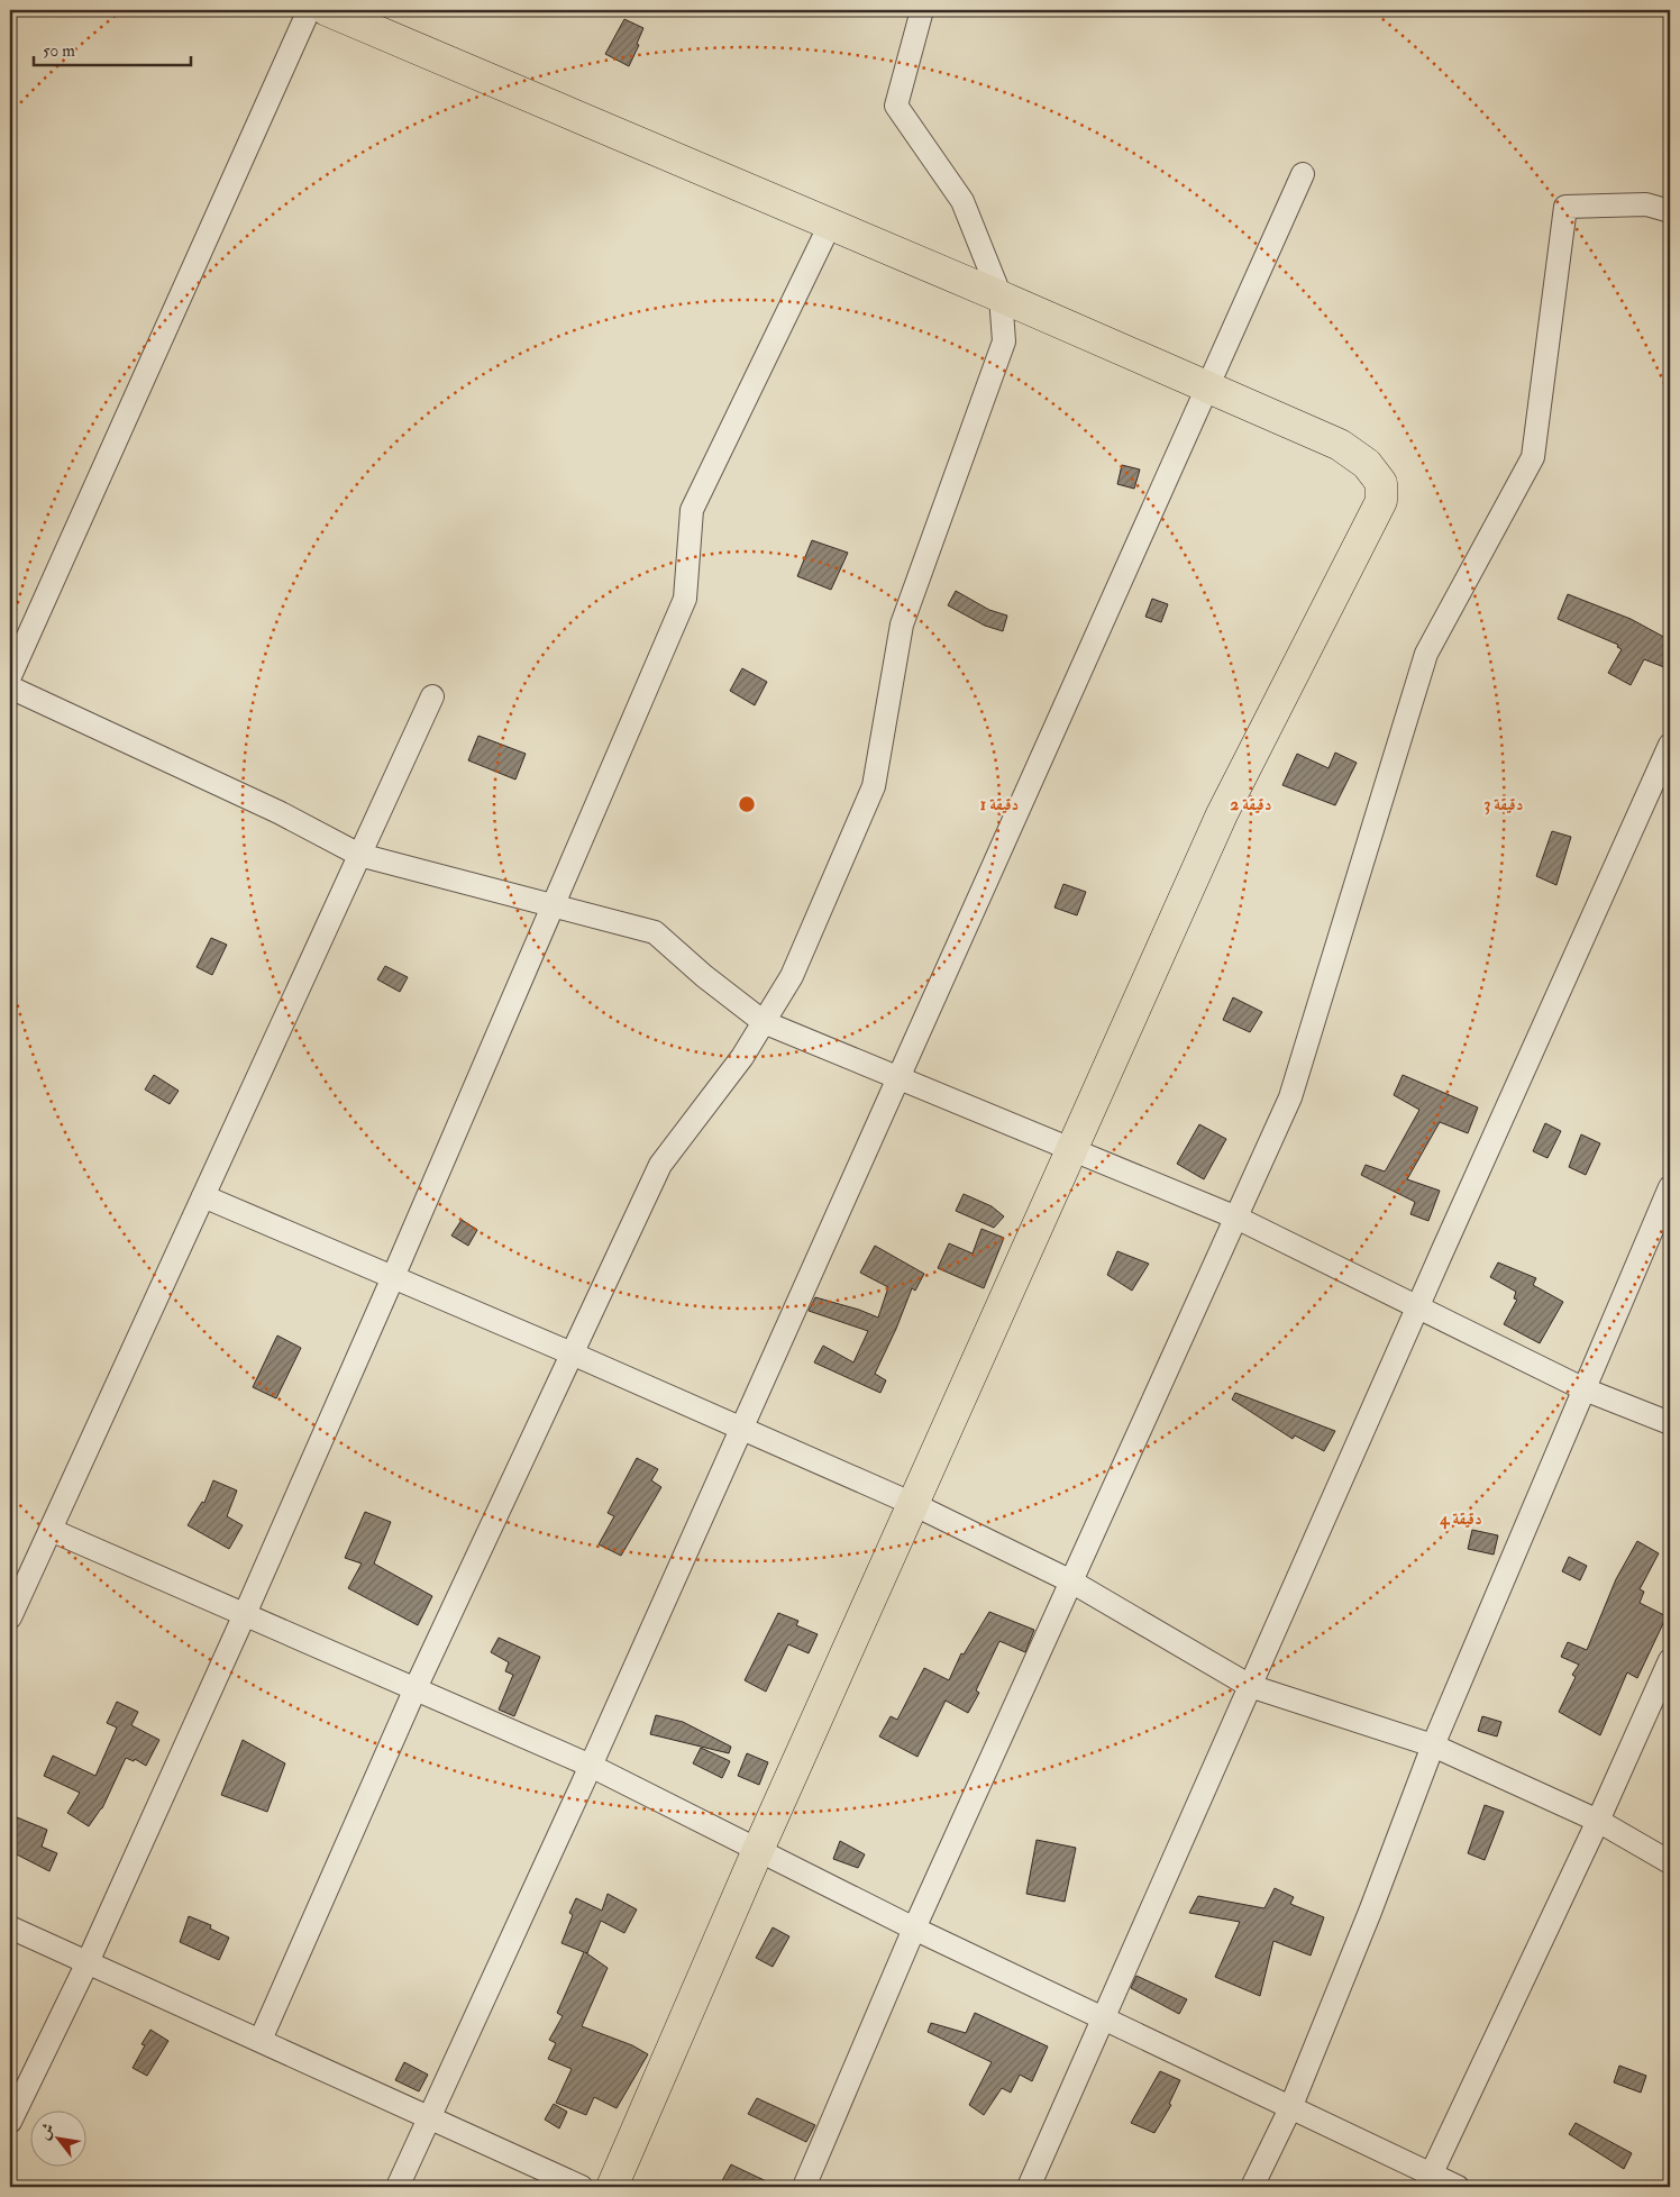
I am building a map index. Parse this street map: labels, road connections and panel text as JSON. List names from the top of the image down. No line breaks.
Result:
{"scale_bar":"50 m","north":"top left","rings":["1 دقيقة","2 دقيقة","3 دقيقة","4 دقيقة"]}
